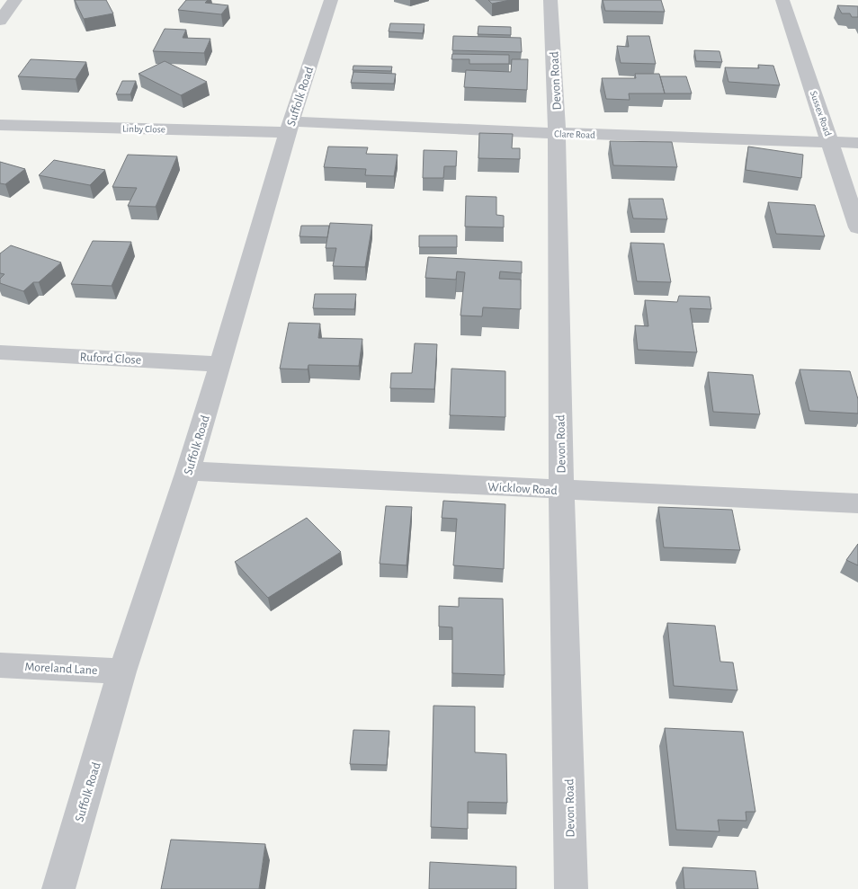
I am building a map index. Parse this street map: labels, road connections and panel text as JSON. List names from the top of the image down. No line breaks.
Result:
{"streets":{"street":["Devon Road","Suffolk Road","Sussex Road","Linby Close","Clare Road","Ruford Close","Wicklow Road","Moreland Lane"]},"crossings":[["Devon Road","Clare Road"],["Devon Road","Wicklow Road"],["Suffolk Road","Linby Close"],["Suffolk Road","Clare Road"],["Suffolk Road","Ruford Close"],["Suffolk Road","Wicklow Road"],["Suffolk Road","Moreland Lane"],["Sussex Road","Clare Road"],["Linby Close","Clare Road"]]}
